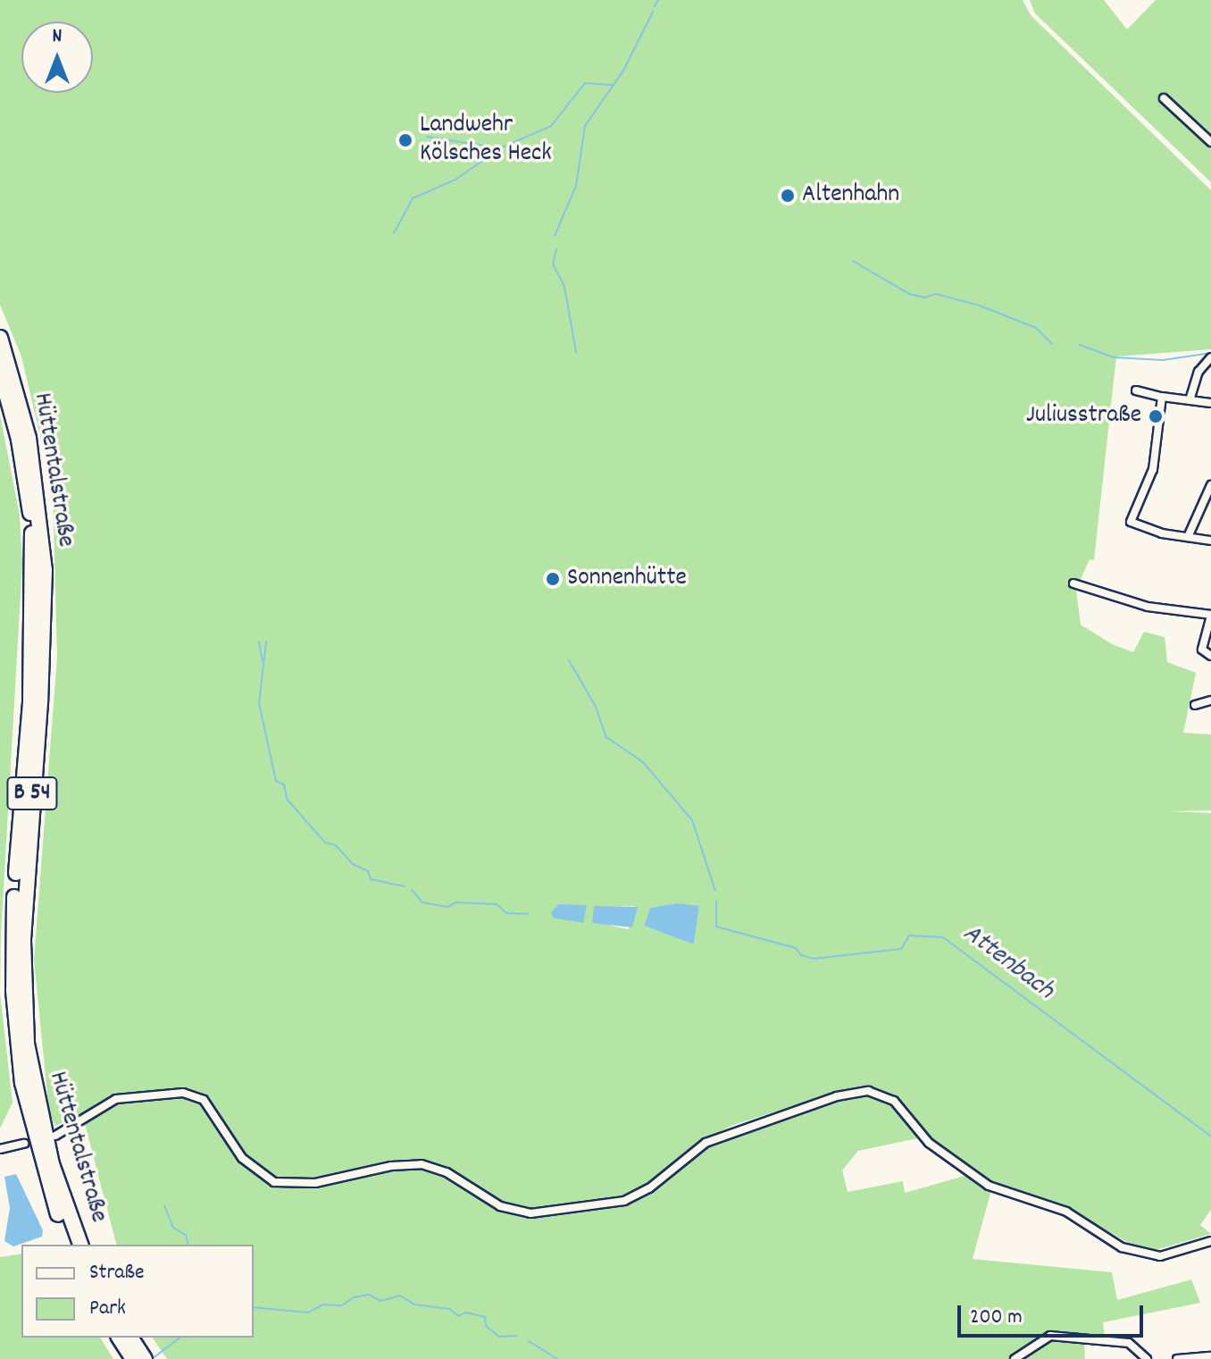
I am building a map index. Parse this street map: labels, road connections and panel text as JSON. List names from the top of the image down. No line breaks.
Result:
{"streets":{"highway":["Hüttentalstraße","B 54"]},"water":["Attenbach"],"places":["Landwehr Kölsches Heck","Altenhahn","Juliusstraße","Sonnenhütte"],"legend":["Straße","Park"],"scale_bar":"200 m","north":"top"}
